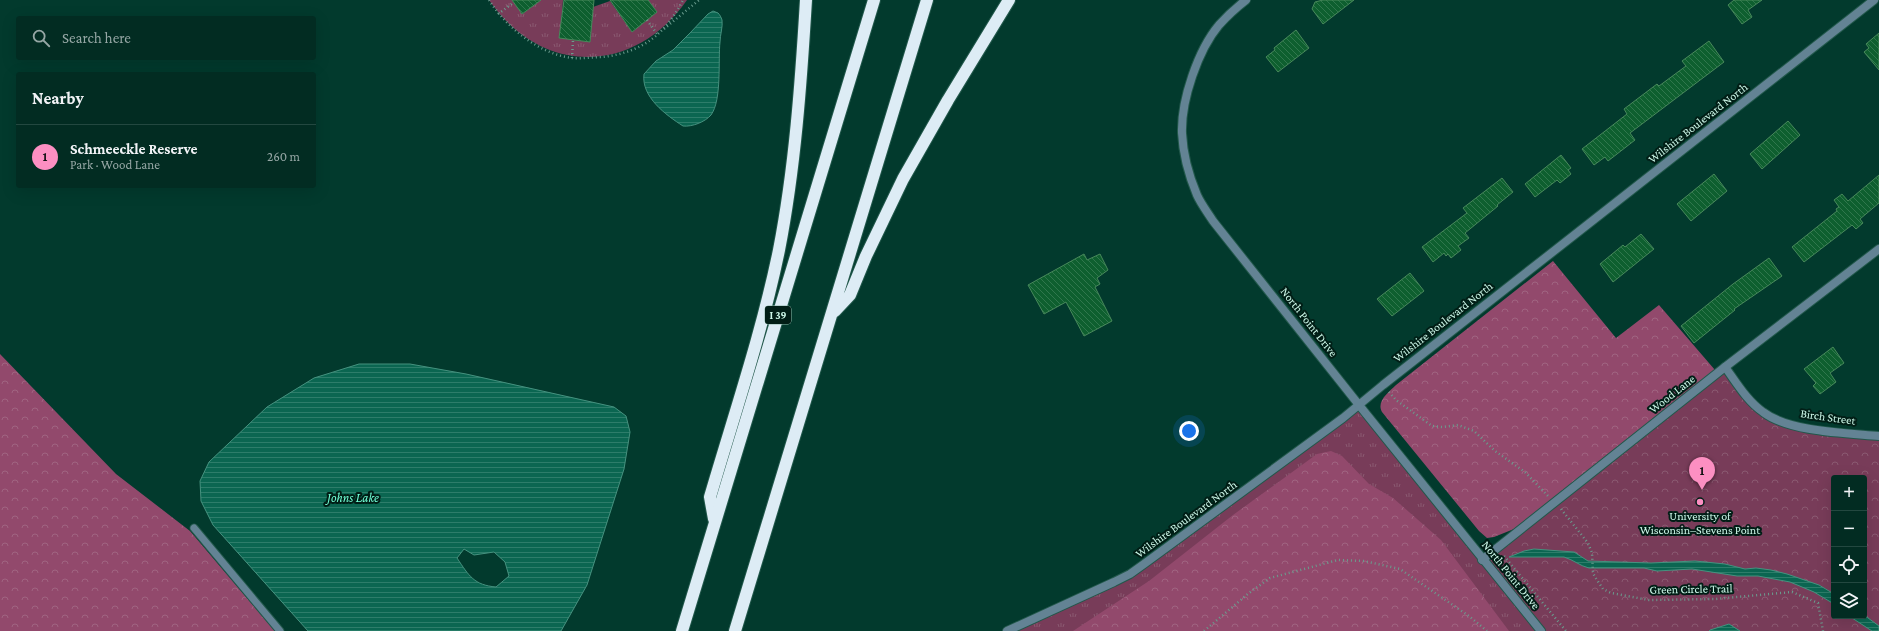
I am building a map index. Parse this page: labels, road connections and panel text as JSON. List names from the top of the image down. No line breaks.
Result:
{"streets":{"highway":["I 39"],"street":["Wilshire Boulevard North","North Point Drive","Wood Lane","Birch Street"],"path":["Green Circle Trail"]},"crossings":[["Wilshire Boulevard North","North Point Drive"],["North Point Drive","Wood Lane"],["Wood Lane","Birch Street"]],"water":["Johns Lake"],"places":["University of Wisconsin–Stevens Point"],"page":{"search":"Search here","heading":"Nearby","list":[{"mark":"1","name":"Schmeeckle Reserve","note":"Park · Wood Lane","value":"260 m"}],"pins":"1","map_buttons":["+","−"]}}
